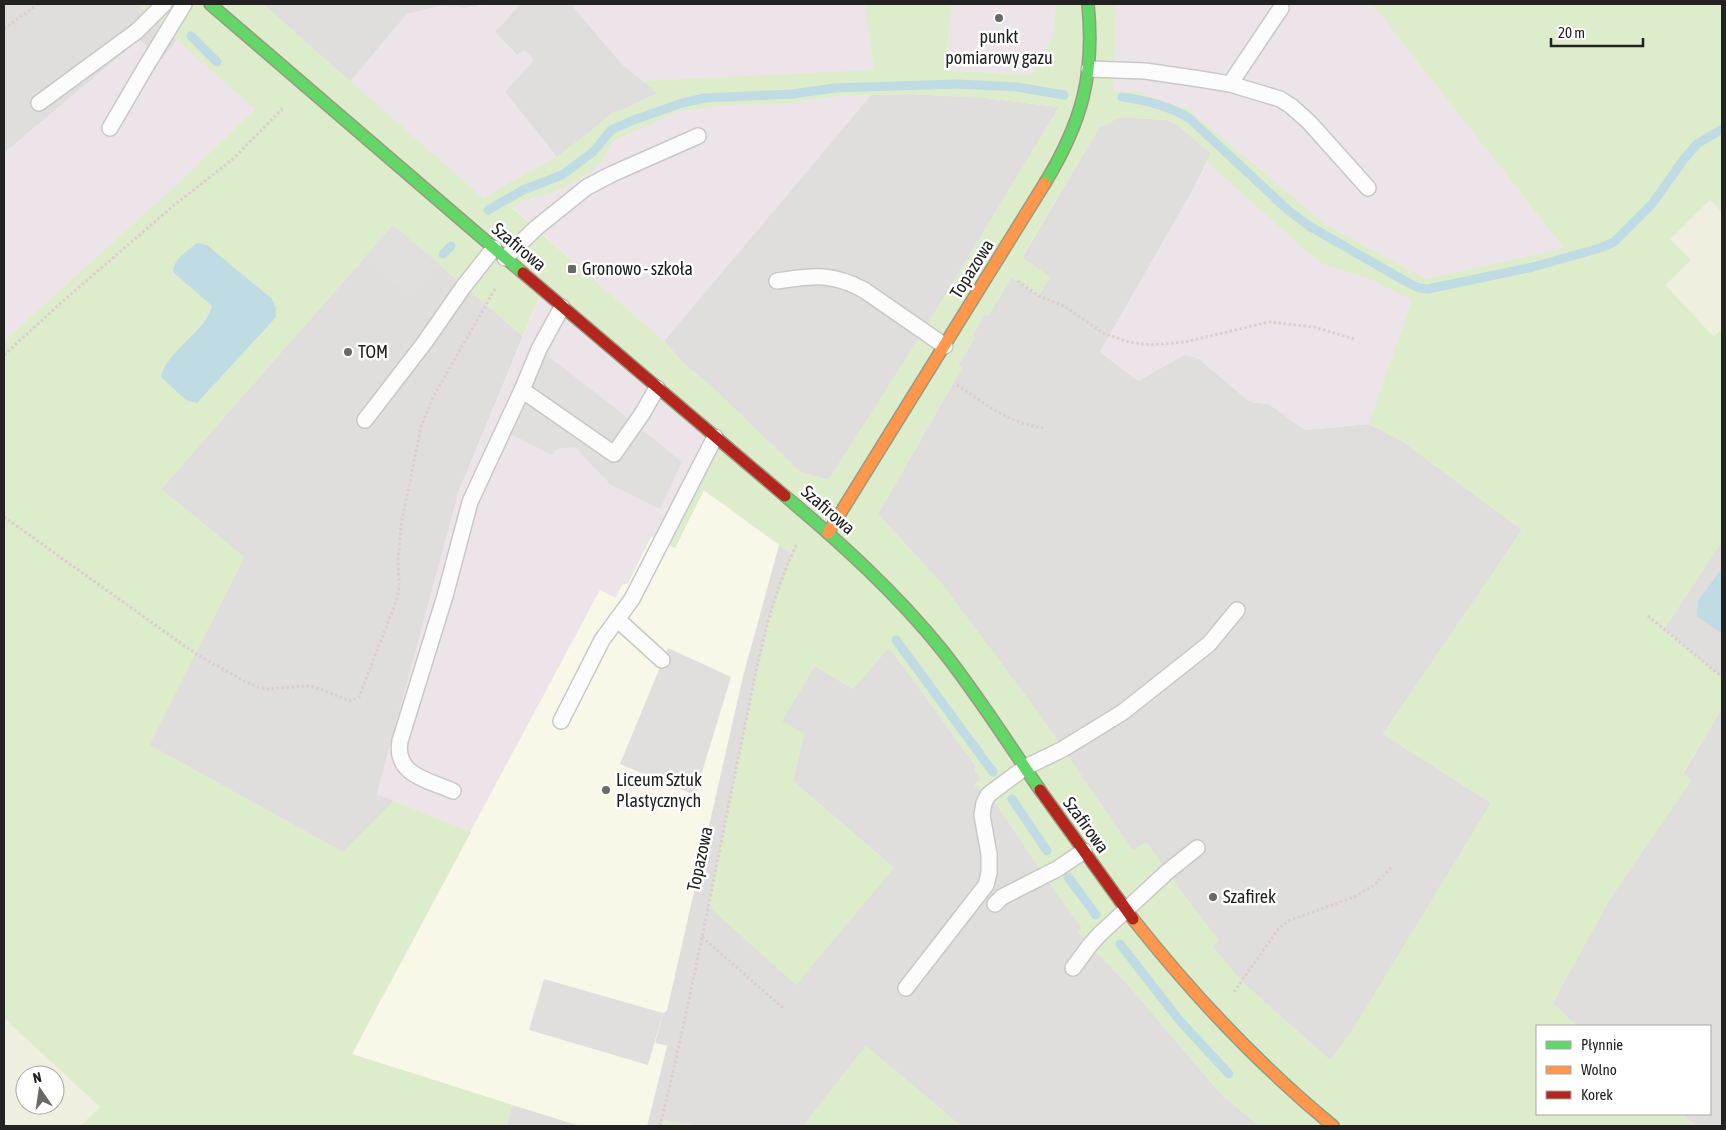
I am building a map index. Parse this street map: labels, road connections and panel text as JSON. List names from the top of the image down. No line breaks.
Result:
{"streets":{"street":["Szafirowa","Topazowa"]},"crossings":[["Szafirowa","Topazowa"]],"places":{"other":["punkt pomiarowy gazu","TOM","Liceum Sztuk Plastycznych","Szafirek"],"transit":["Gronowo - szkoła"]},"legend":["Płynnie","Wolno","Korek"],"scale_bar":"20 m","north":"top"}
